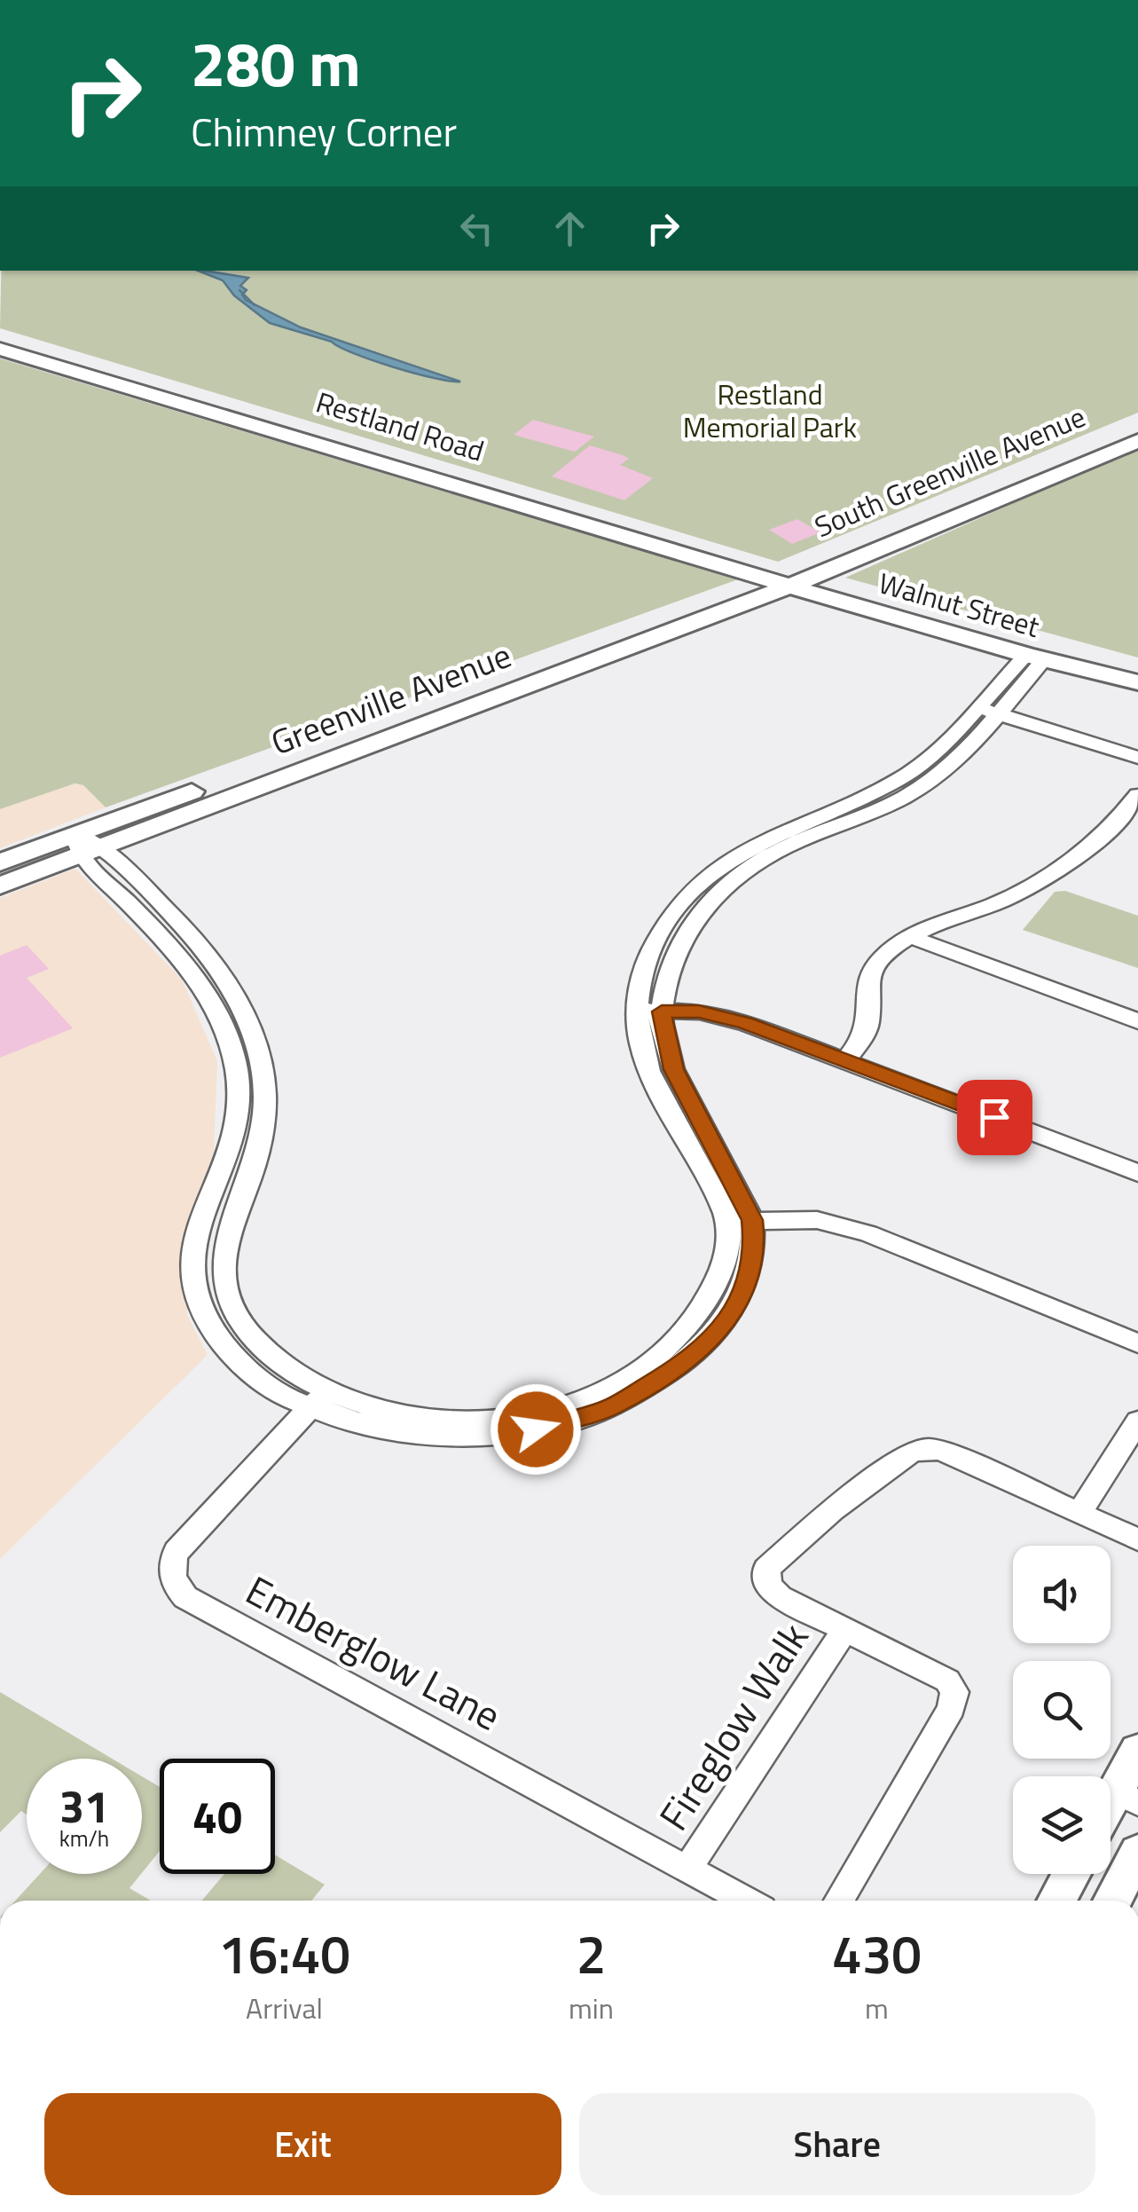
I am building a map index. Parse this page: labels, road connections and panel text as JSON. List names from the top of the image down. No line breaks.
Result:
{"streets":{"main road":["Restland Road","South Greenville Avenue","Walnut Street","Greenville Avenue"],"street":["Emberglow Lane","Fireglow Walk"]},"crossings":[["Restland Road","South Greenville Avenue"],["Restland Road","Walnut Street"],["Restland Road","Greenville Avenue"],["South Greenville Avenue","Walnut Street"],["South Greenville Avenue","Greenville Avenue"],["Walnut Street","Greenville Avenue"],["Emberglow Lane","Fireglow Walk"]],"parks":["Restland Memorial Park"],"page":{"turn":["280 m","Chimney Corner"],"speed":"31 km/h","limit":"40","eta":["16:40","Arrival","2","min","430","m"],"buttons":["Exit","Share"]}}
